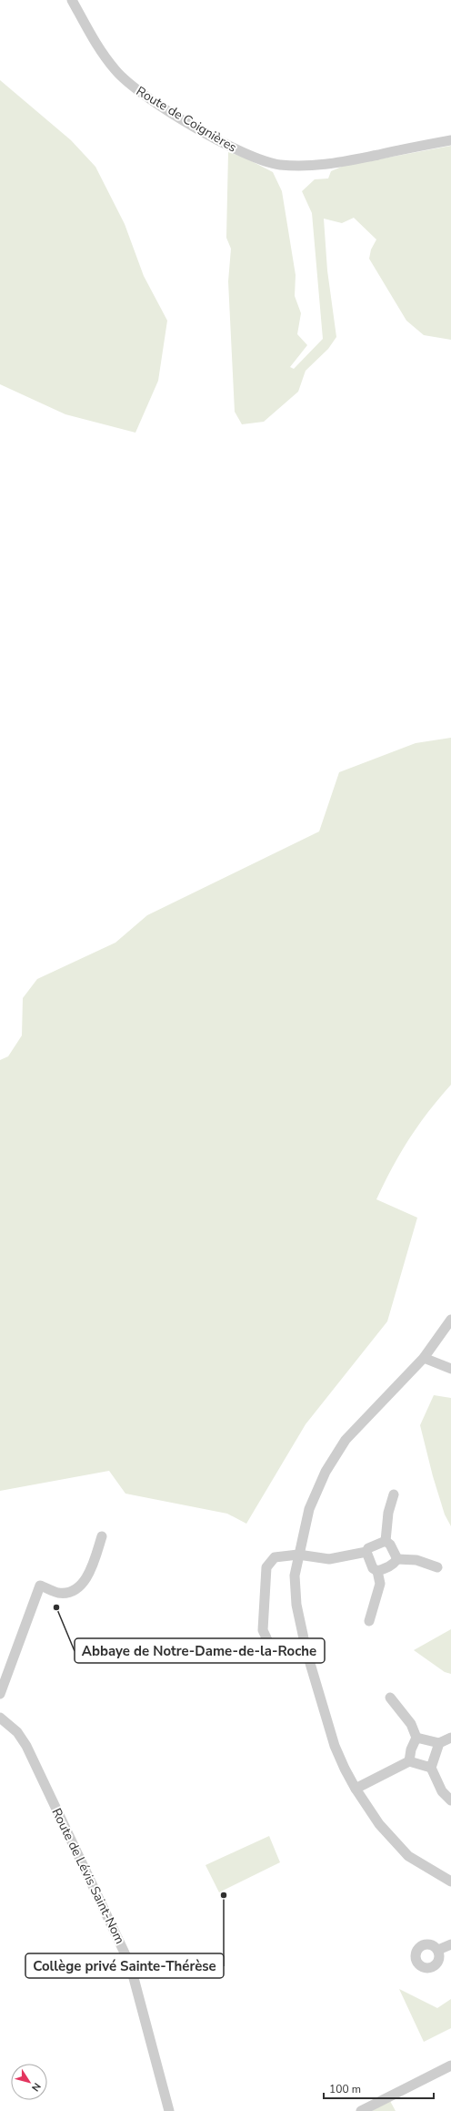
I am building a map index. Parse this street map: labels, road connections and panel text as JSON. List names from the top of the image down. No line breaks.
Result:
{"streets":{"street":["Route de Coignières","Route de Lévis Saint-Nom"]},"places":["Abbaye de Notre-Dame-de-la-Roche","Collège privé Sainte-Thérèse"],"scale_bar":"100 m","north":"bottom right"}
